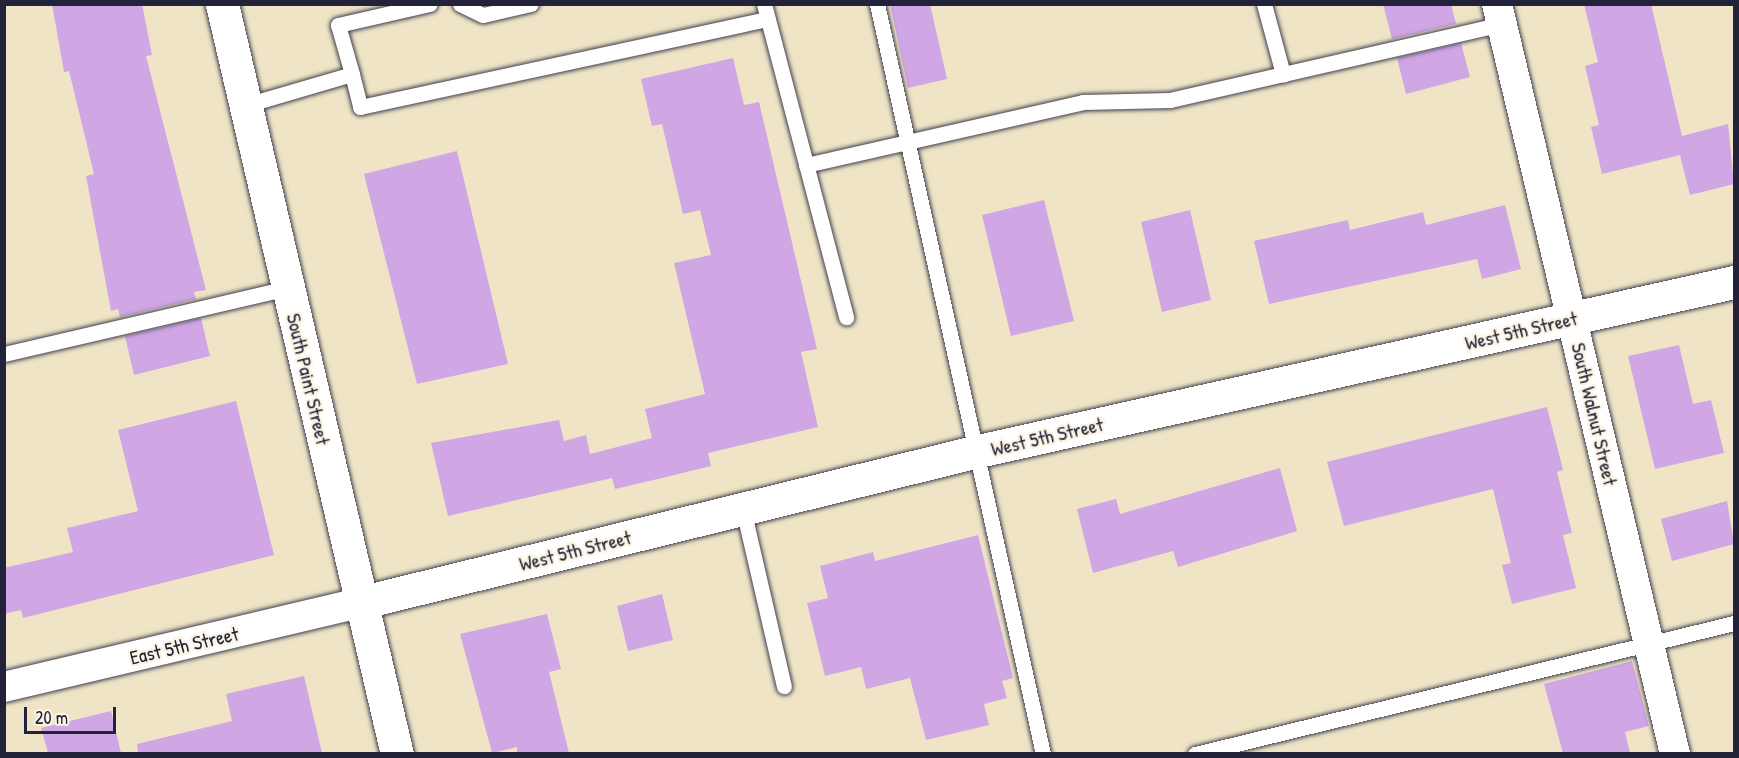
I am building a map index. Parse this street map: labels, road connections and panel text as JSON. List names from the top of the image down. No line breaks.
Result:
{"streets":{"street":["West 5th Street","South Paint Street","South Walnut Street","East 5th Street"]},"crossings":[["West 5th Street","South Paint Street"],["West 5th Street","South Walnut Street"],["West 5th Street","East 5th Street"],["South Paint Street","East 5th Street"]],"scale_bar":"20 m"}
